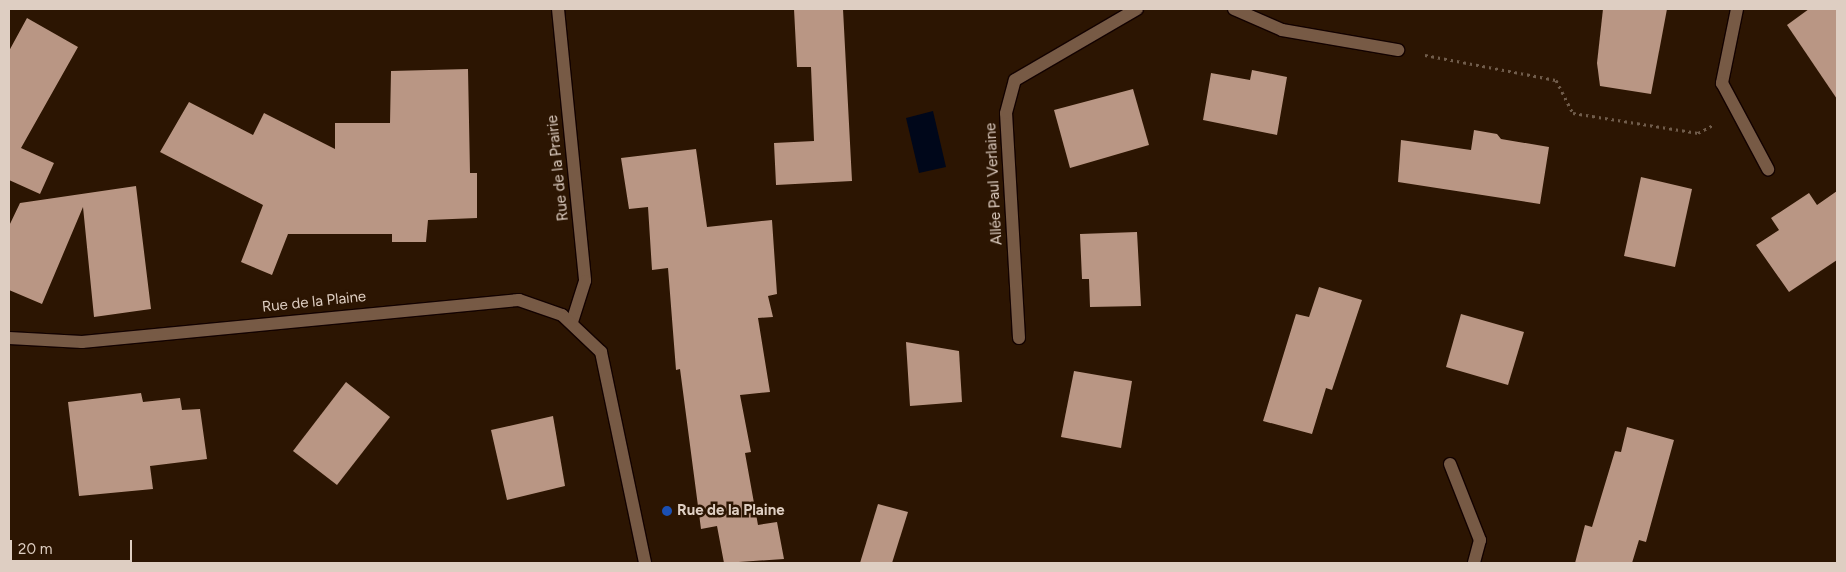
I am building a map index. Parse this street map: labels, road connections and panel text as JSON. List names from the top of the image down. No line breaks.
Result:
{"streets":{"street":["Rue de la Prairie","Allée Paul Verlaine","Rue de la Plaine"]},"crossings":[["Rue de la Prairie","Rue de la Plaine"]],"places":["Rue de la Plaine"],"scale_bar":"20 m"}
